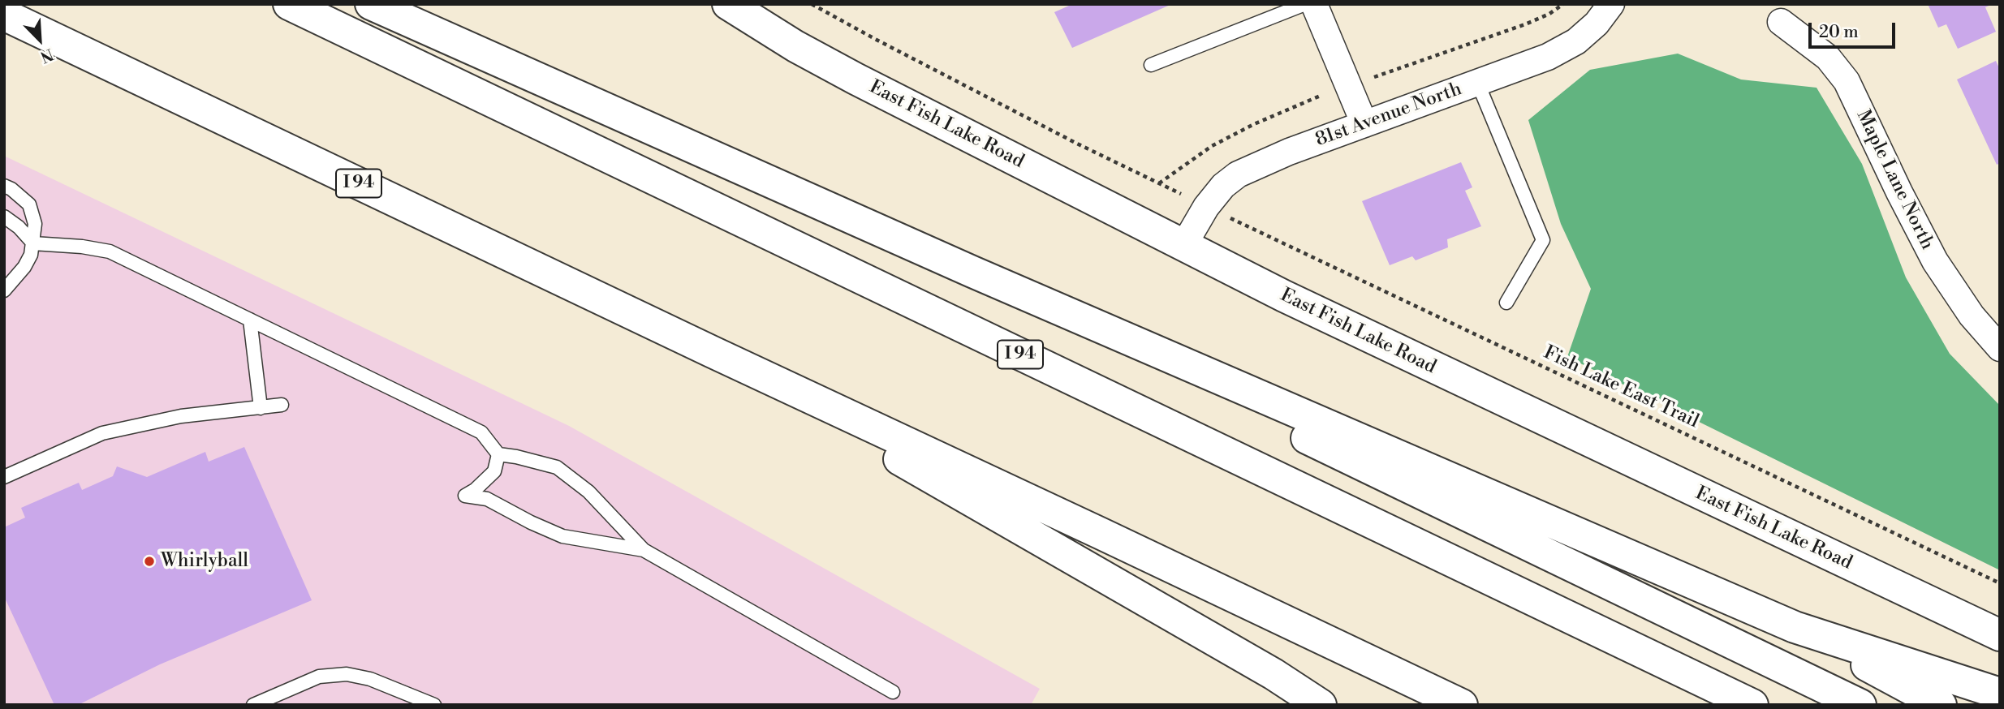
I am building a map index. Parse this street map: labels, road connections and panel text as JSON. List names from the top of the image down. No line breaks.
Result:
{"streets":{"main road":["East Fish Lake Road","I 94"],"street":["81st Avenue North","Maple Lane North"],"path":["Fish Lake East Trail"]},"crossings":[["81st Avenue North","East Fish Lake Road"]],"places":["Whirlyball"],"scale_bar":"20 m","north":"bottom right"}
